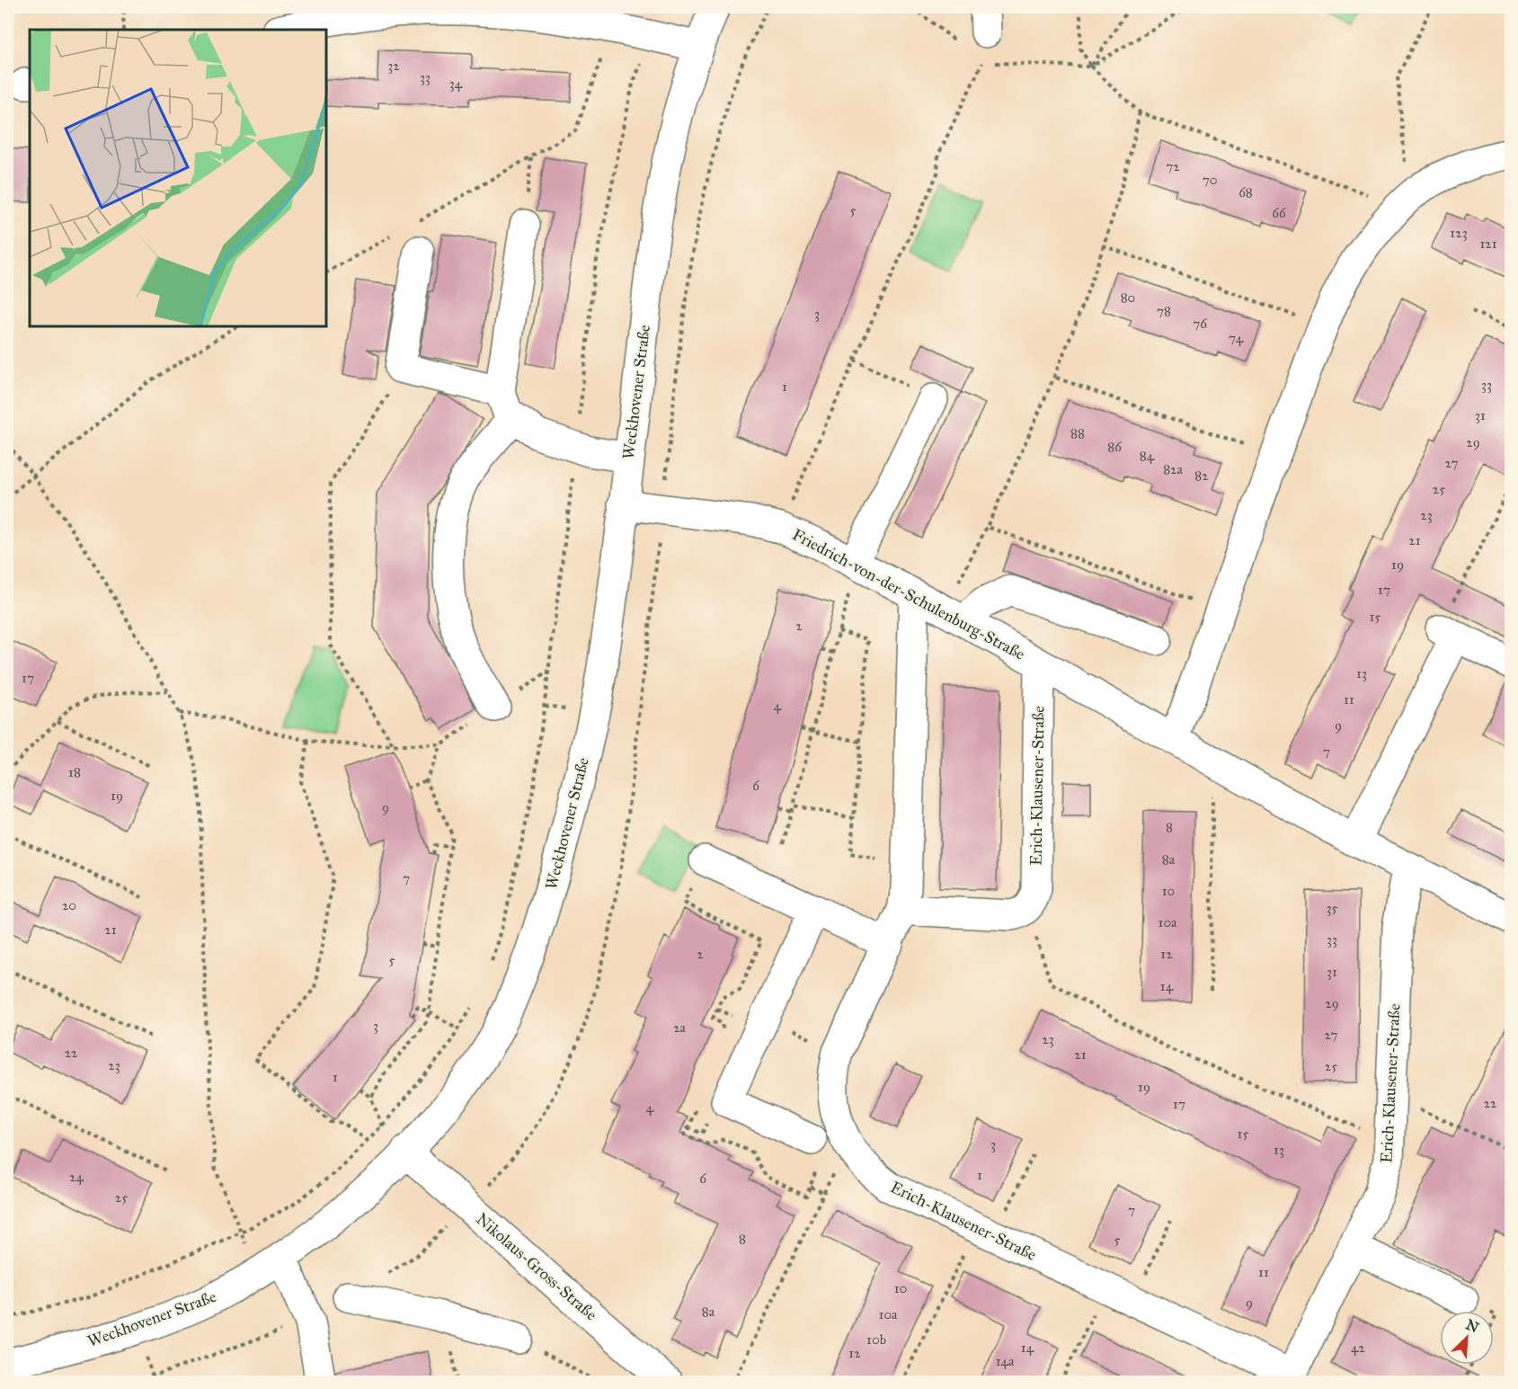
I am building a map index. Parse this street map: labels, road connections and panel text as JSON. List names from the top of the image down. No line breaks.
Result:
{"streets":{"street":["Weckhovener Straße","Friedrich-von-der-Schulenburg-Straße","Erich-Klausener-Straße","Nikolaus-Gross-Straße"]},"crossings":[["Weckhovener Straße","Friedrich-von-der-Schulenburg-Straße"],["Weckhovener Straße","Nikolaus-Gross-Straße"],["Friedrich-von-der-Schulenburg-Straße","Erich-Klausener-Straße"]],"house_numbers":["32","33","34","72","70","68","5","66","123","121","80","78","3","76","74","33","1","31","88","29","86","84","27","82a","82","25","23","21","19","17","15","2","13","17","11","4","9","7","18","6","19","9","8","8a","7","10","20","35","10a","21","33","2","12","5","31","14","29","3","2a","27","23","22","21","23","25","1","19","22","17","4","15","3","13","1","24","6","25","7","8","5","11","10","9","8a","10a","10b","14","42","12","14a"],"north":"top right"}
